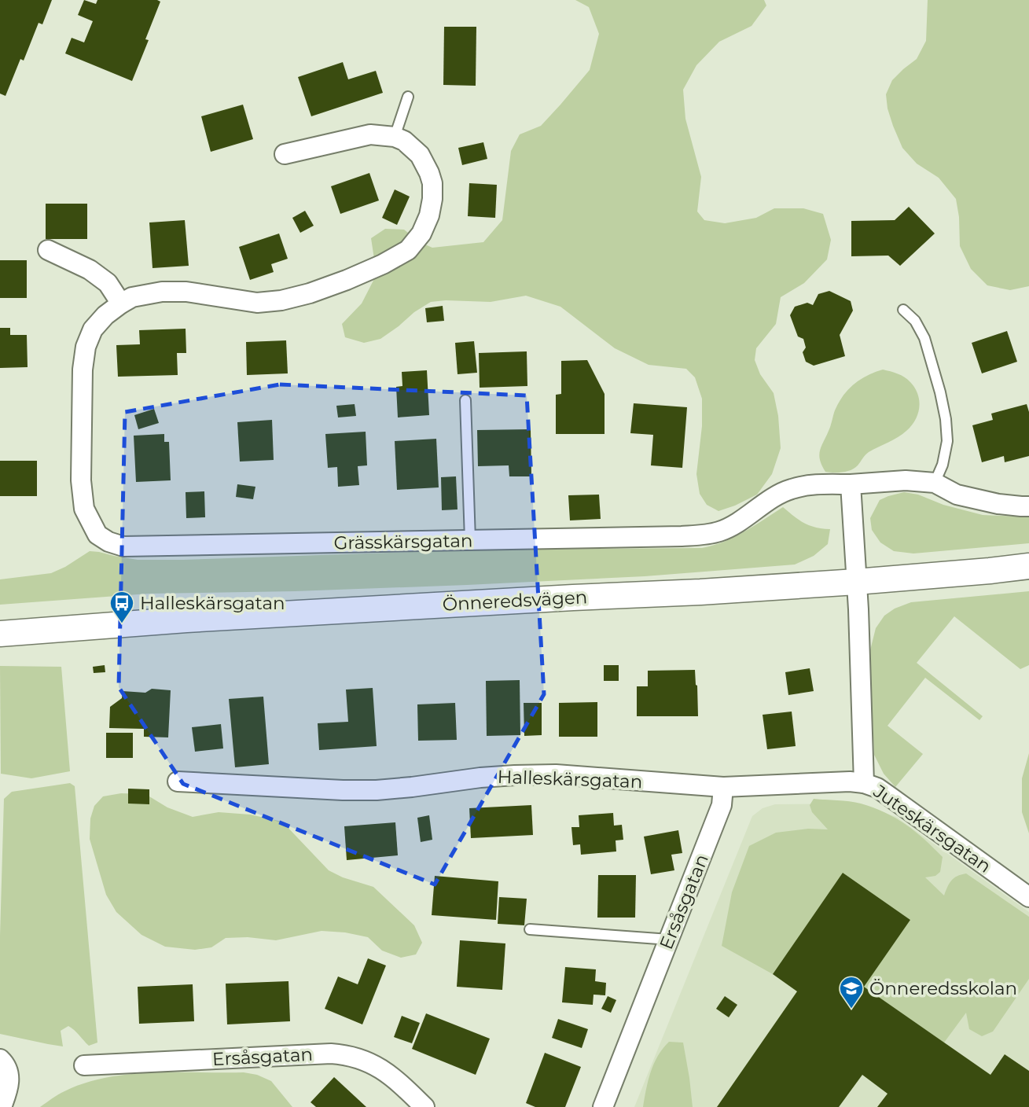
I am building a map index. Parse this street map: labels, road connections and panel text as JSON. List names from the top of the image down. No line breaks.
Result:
{"streets":{"street":["Grässkärsgatan","Önneredsvägen","Halleskärsgatan","Juteskärsgatan","Ersåsgatan"]},"crossings":[["Önneredsvägen","Juteskärsgatan"],["Halleskärsgatan","Juteskärsgatan"],["Halleskärsgatan","Ersåsgatan"]],"places":{"bus stop":["Halleskärsgatan"],"school or university":["Önneredsskolan"]}}
